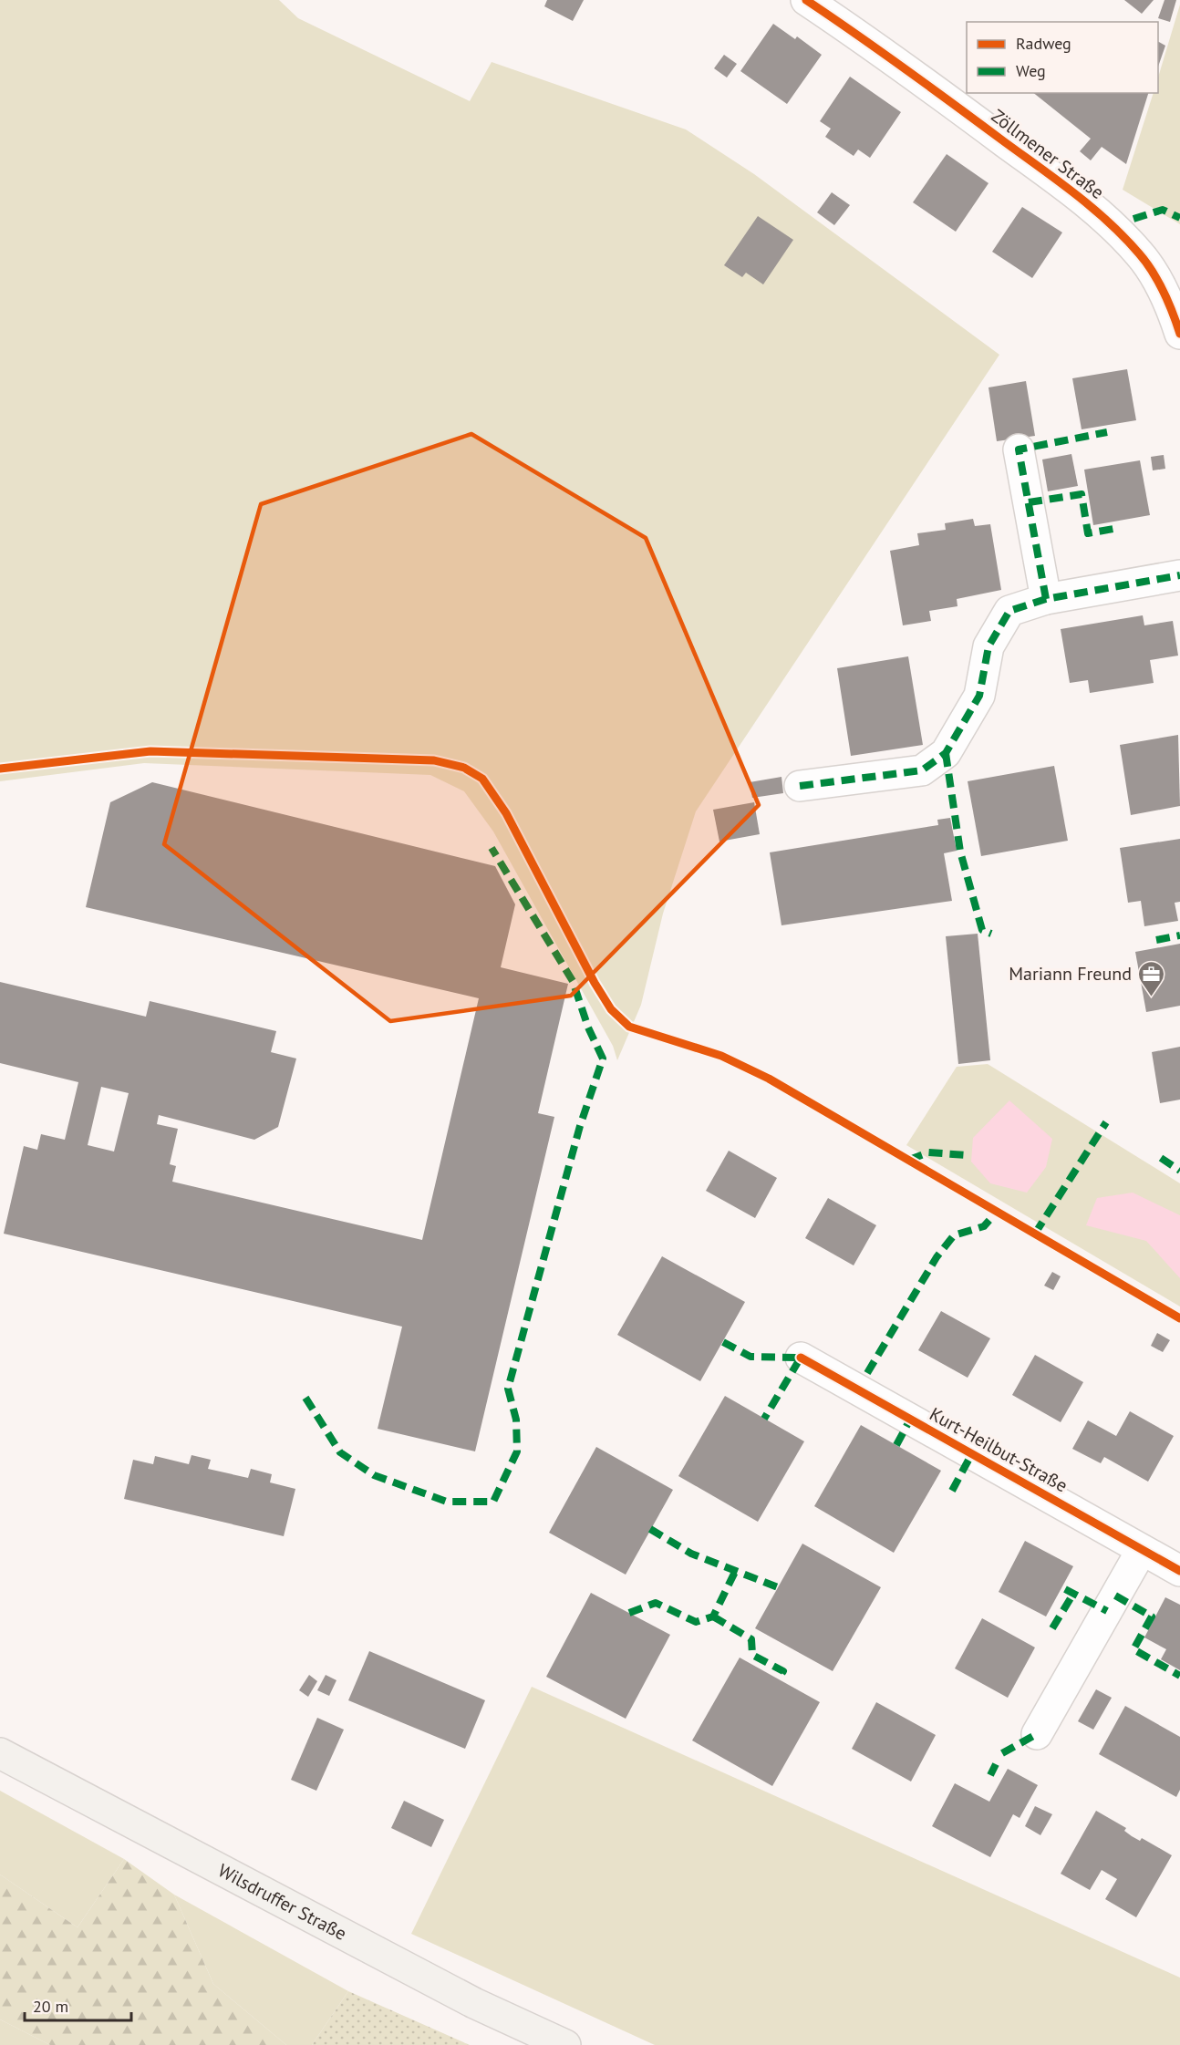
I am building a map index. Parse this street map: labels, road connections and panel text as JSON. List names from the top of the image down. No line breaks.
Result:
{"streets":{"main road":["Wilsdruffer Straße"],"street":["Zöllmener Straße","Kurt-Heilbut-Straße"]},"places":{"office":["Mariann Freund"]},"legend":["Radweg","Weg"],"scale_bar":"20 m"}
